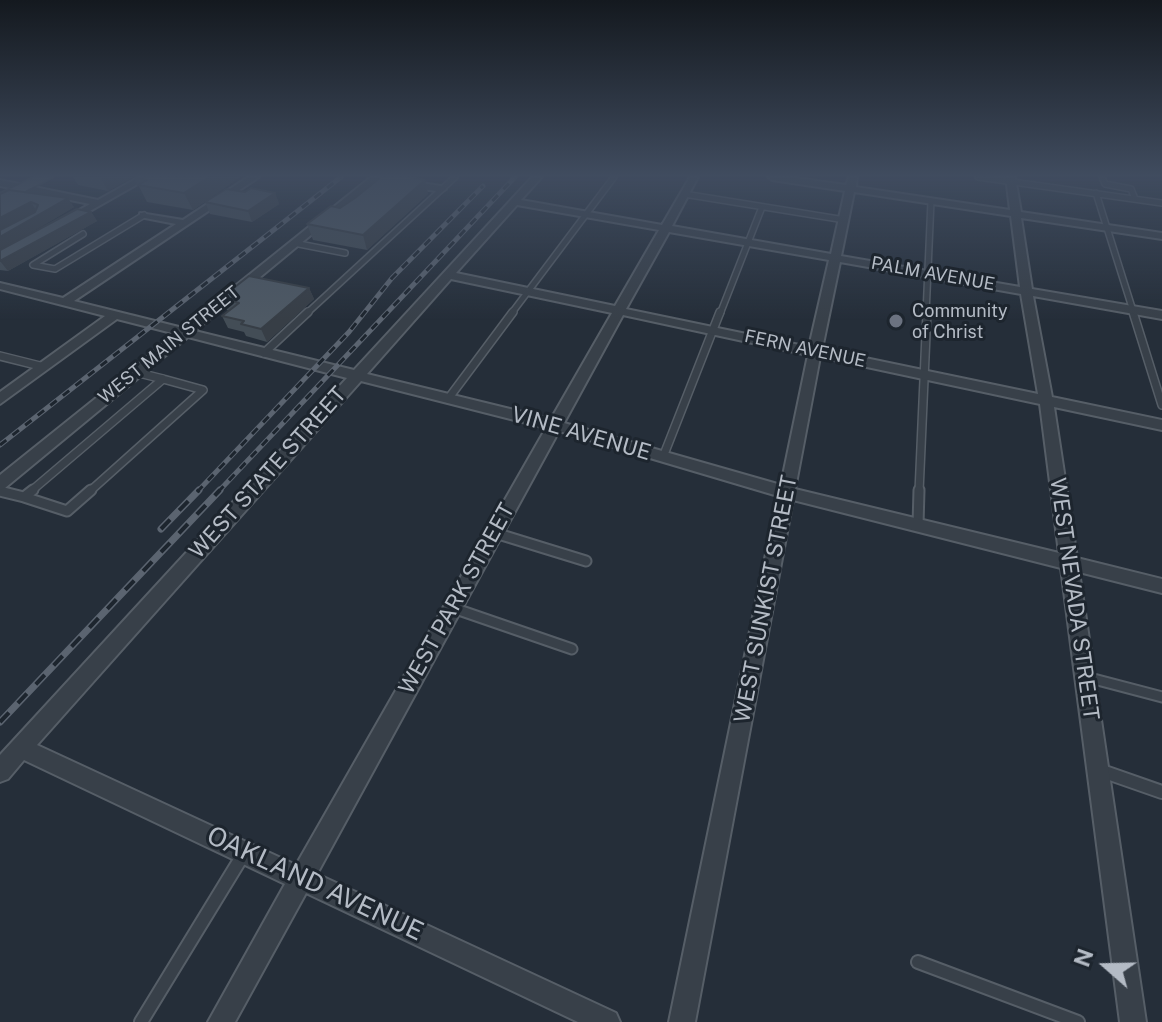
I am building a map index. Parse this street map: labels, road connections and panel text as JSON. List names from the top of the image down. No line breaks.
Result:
{"streets":{"street":["PALM AVENUE","WEST MAIN STREET","FERN AVENUE","VINE AVENUE","WEST STATE STREET","WEST PARK STREET","WEST SUNKIST STREET","WEST NEVADA STREET","OAKLAND AVENUE"]},"crossings":[["PALM AVENUE","WEST PARK STREET"],["PALM AVENUE","WEST SUNKIST STREET"],["PALM AVENUE","WEST NEVADA STREET"],["WEST MAIN STREET","VINE AVENUE"],["FERN AVENUE","WEST STATE STREET"],["FERN AVENUE","WEST PARK STREET"],["FERN AVENUE","WEST SUNKIST STREET"],["FERN AVENUE","WEST NEVADA STREET"],["VINE AVENUE","WEST STATE STREET"],["VINE AVENUE","WEST PARK STREET"],["VINE AVENUE","WEST SUNKIST STREET"],["VINE AVENUE","WEST NEVADA STREET"],["WEST STATE STREET","OAKLAND AVENUE"],["WEST PARK STREET","OAKLAND AVENUE"]],"places":["Community of Christ"],"north":"left"}
